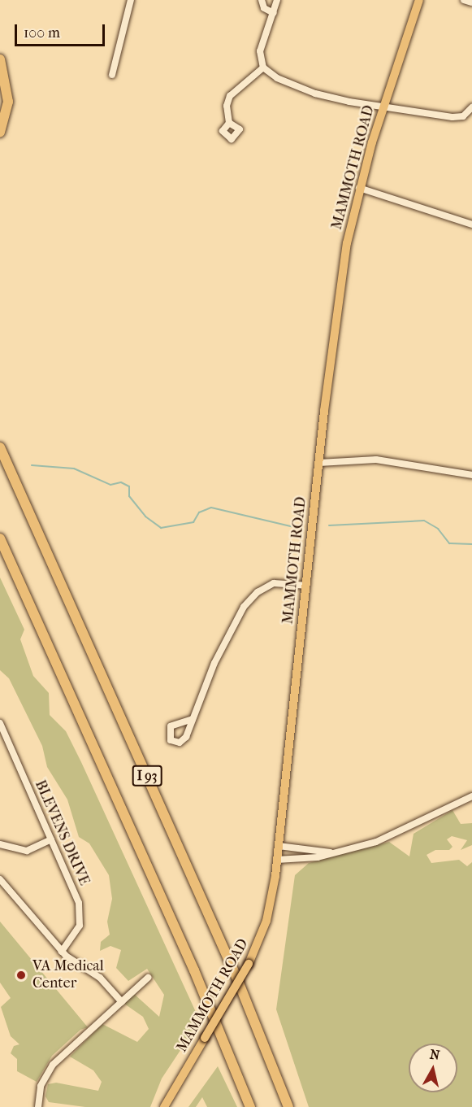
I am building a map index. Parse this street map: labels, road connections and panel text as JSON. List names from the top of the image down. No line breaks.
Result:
{"streets":{"highway":["I 93"],"main road":["MAMMOTH ROAD"],"street":["BLEVENS DRIVE"]},"places":["VA Medical Center"],"scale_bar":"100 m","north":"top"}
